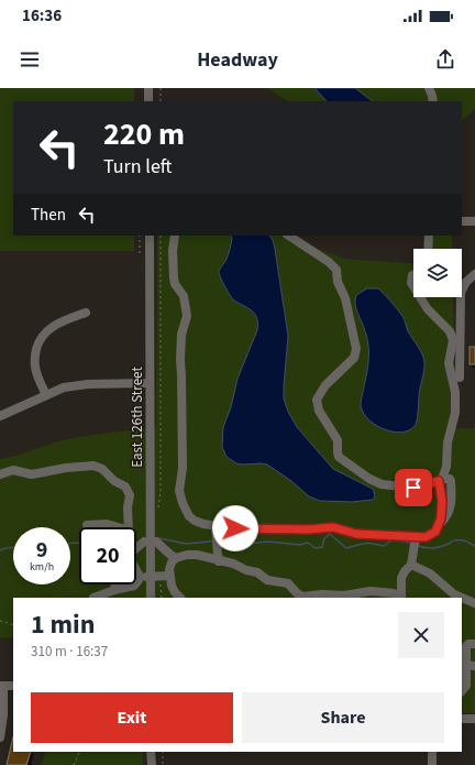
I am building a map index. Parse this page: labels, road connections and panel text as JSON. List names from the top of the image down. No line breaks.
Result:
{"streets":{"street":["East 126th Street"]},"page":{"status":"16:36","header":"Headway","turn":["220 m","Turn left"],"then":"Then","speed":"9 km/h","limit":"20","heading":["1 min","310 m · 16:37"],"buttons":["Exit","Share"]}}
